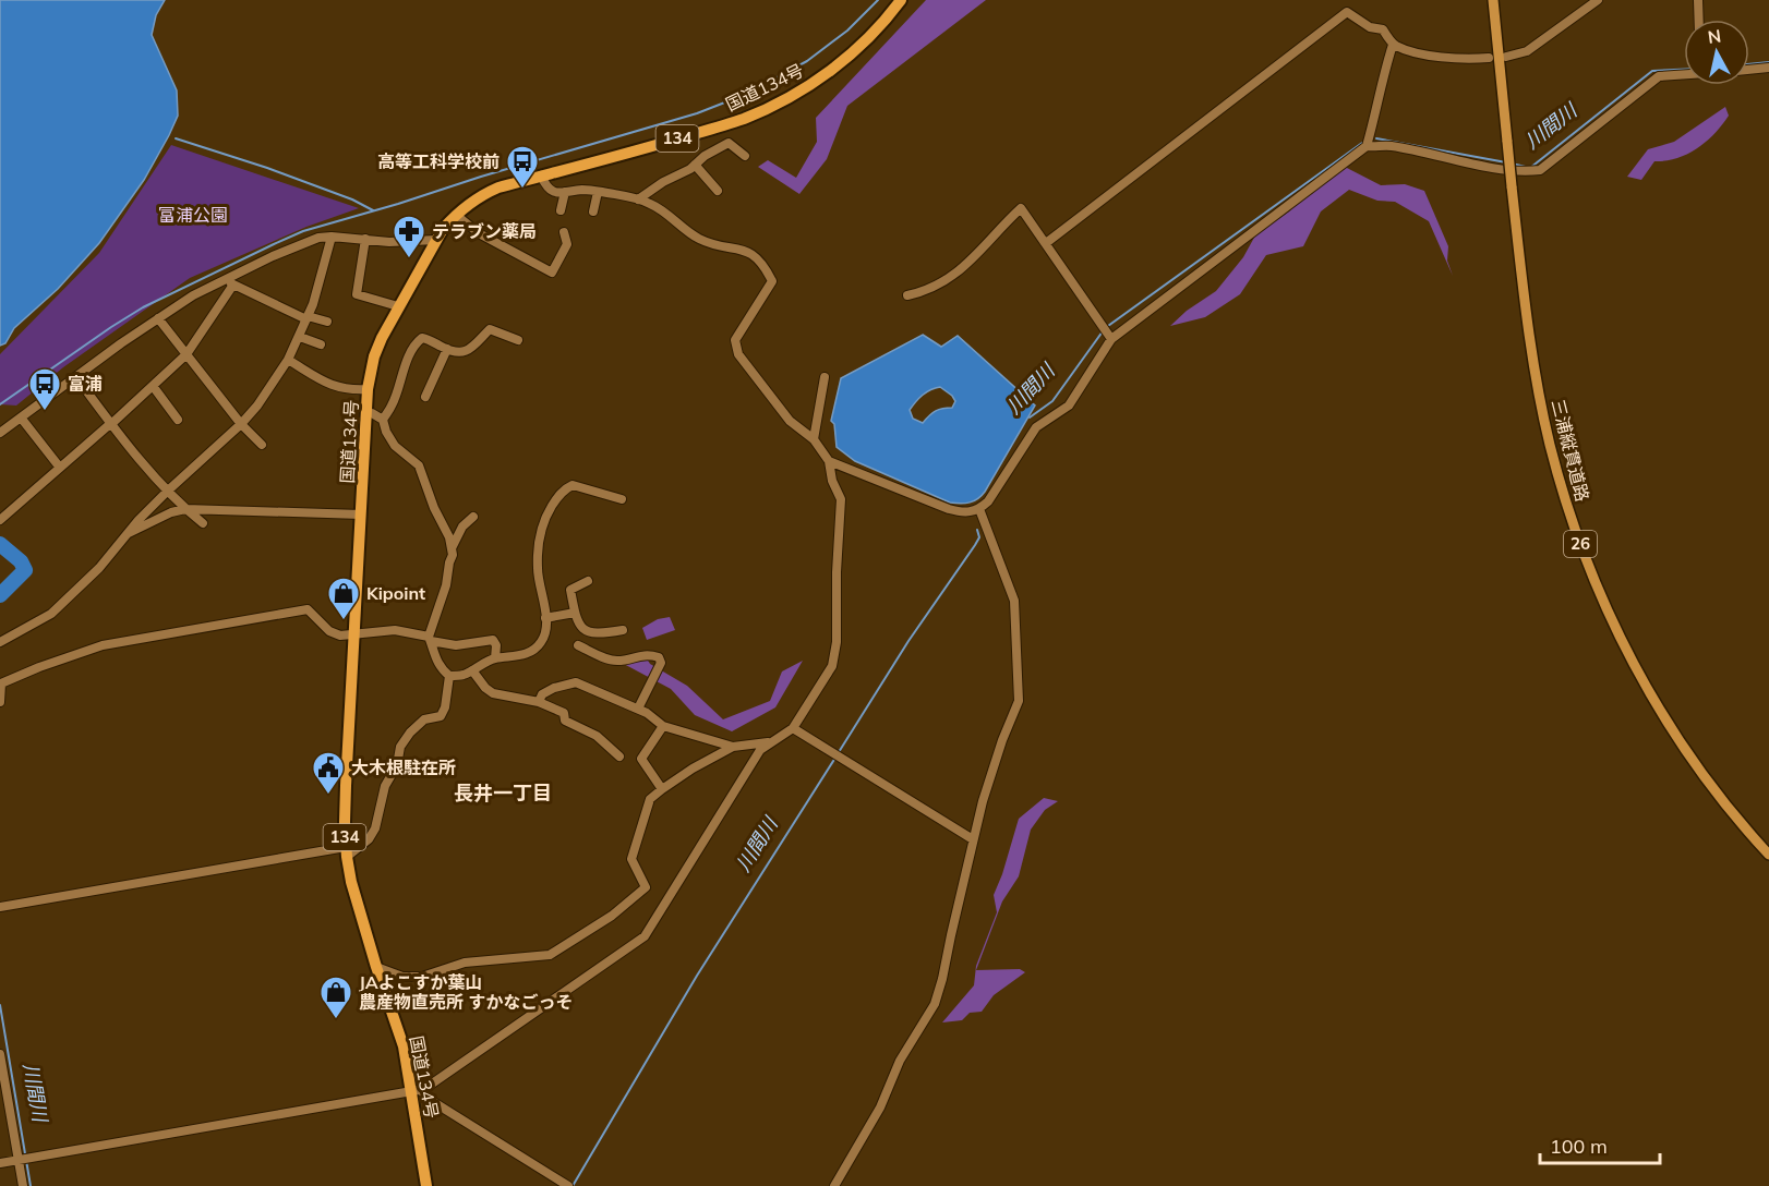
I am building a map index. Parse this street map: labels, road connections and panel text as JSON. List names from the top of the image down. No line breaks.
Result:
{"streets":{"highway":["国道134号","134"],"main road":["三浦縦貫道路","26"]},"districts":["長井一丁目"],"water":["川間川"],"parks":["富浦公園"],"places":{"bus stop":["高等工科学校前","富浦"],"pharmacy":["テラブン薬局"],"shop":["Kipoint","JAよこすか葉山 農産物直売所 すかなごっそ"],"public building":["大木根駐在所"]},"scale_bar":"100 m","north":"top"}
